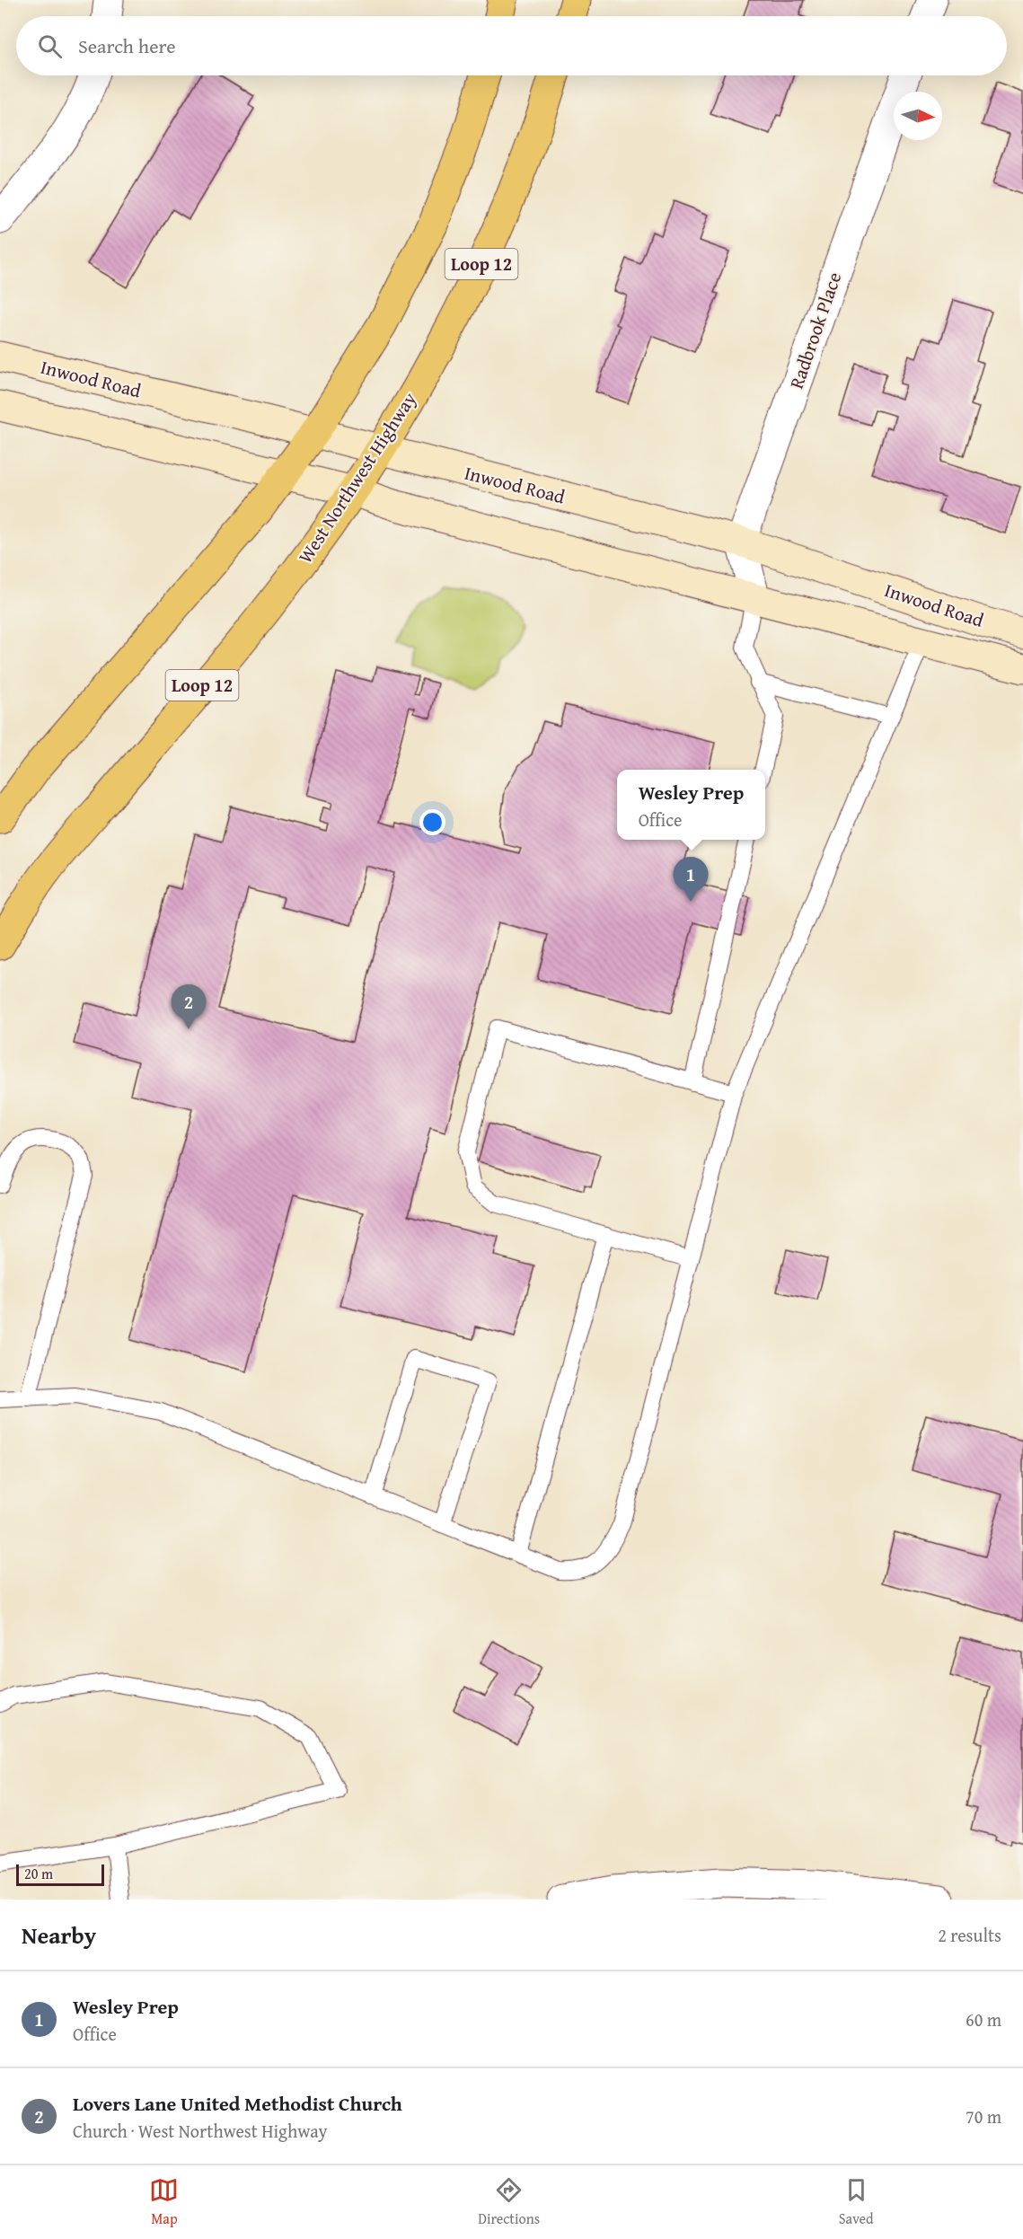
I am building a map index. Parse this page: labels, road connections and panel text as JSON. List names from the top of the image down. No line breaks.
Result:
{"streets":{"main road":["Loop 12","Inwood Road","West Northwest Highway"],"street":["Radbrook Place"]},"crossings":[["Loop 12","Inwood Road"],["Radbrook Place","Inwood Road"],["Inwood Road","West Northwest Highway"]],"scale_bar":"20 m","north":"right","page":{"search":"Search here","popup":["Wesley Prep","Office"],"pins":["1","2"],"scale":"20 m","heading":["Nearby","2 results"],"list":[{"mark":"1","name":"Wesley Prep","note":"Office","value":"60 m"},{"mark":"2","name":"Lovers Lane United Methodist Church","note":"Church · West Northwest Highway","value":"70 m"}],"nav":["Map","Directions","Saved"]}}
